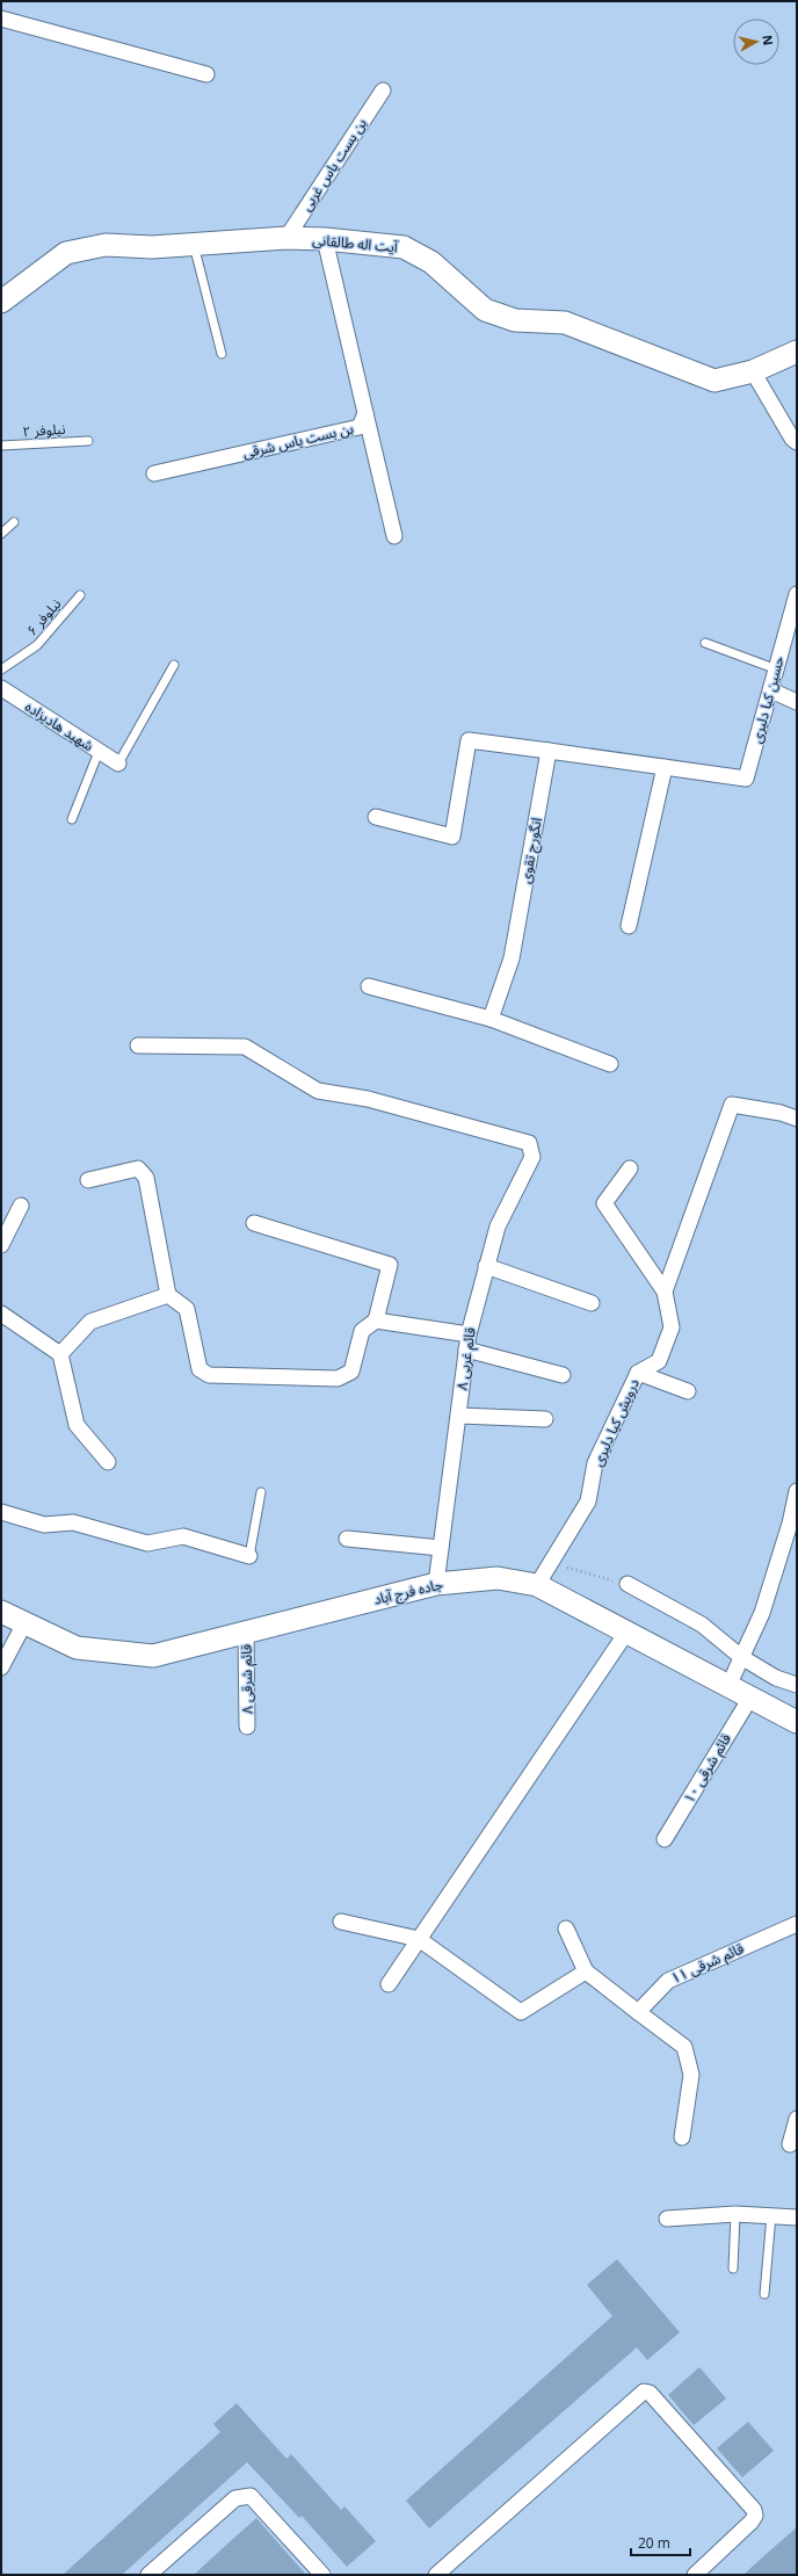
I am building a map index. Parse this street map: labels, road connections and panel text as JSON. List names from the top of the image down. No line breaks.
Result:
{"streets":{"street":["بن بست یاس غربی","آیت اله طالقانی","بن بست یاس شرقی","حسین کیا دلیری","شهید هادیزاده","انگورج تقوی","قائم غربی ۸","درویش کیا دلیری","جاده فرج آباد","قائم شرقی ۸","قائم شرقی ۱۰","قائم شرقی ۱۱"],"lane":["نیلوفر ۲","نیلوفر ۶"]},"crossings":[["بن بست یاس غربی","آیت اله طالقانی"],["آیت اله طالقانی","بن بست یاس شرقی"],["قائم غربی ۸","جاده فرج آباد"],["درویش کیا دلیری","جاده فرج آباد"],["جاده فرج آباد","قائم شرقی ۸"],["جاده فرج آباد","قائم شرقی ۱۰"]],"scale_bar":"20 m","north":"right"}
